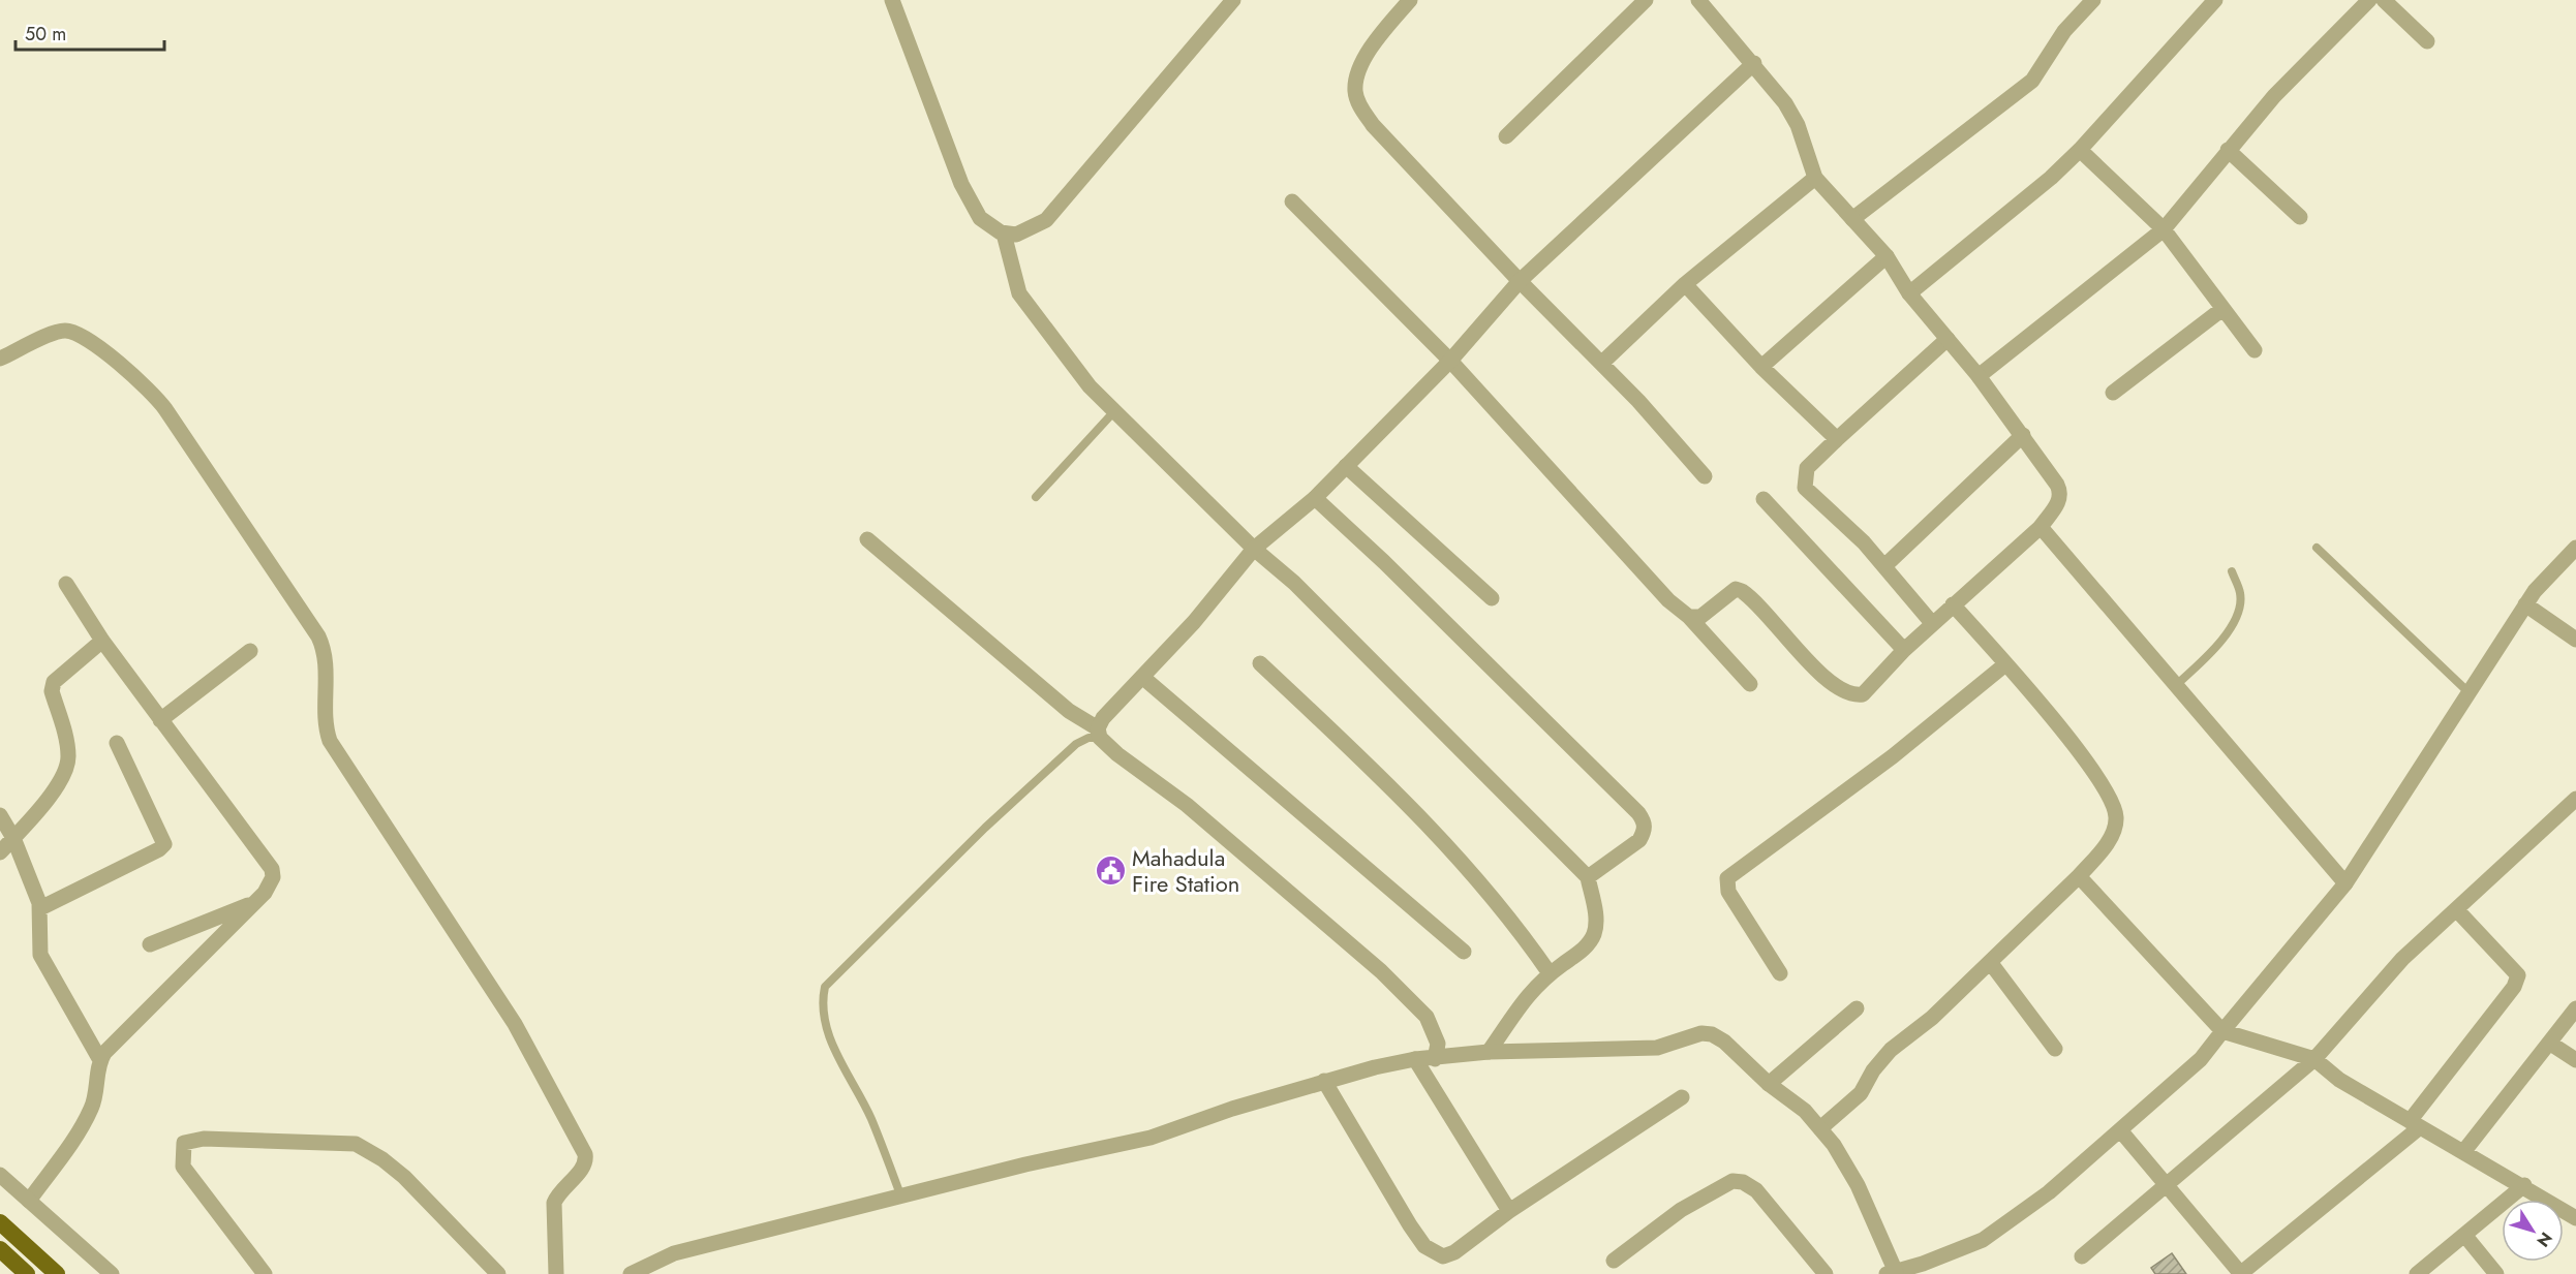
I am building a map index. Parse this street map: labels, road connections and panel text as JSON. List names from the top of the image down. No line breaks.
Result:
{"places":{"public building":["Mahadula Fire Station"]},"scale_bar":"50 m","north":"bottom right"}
